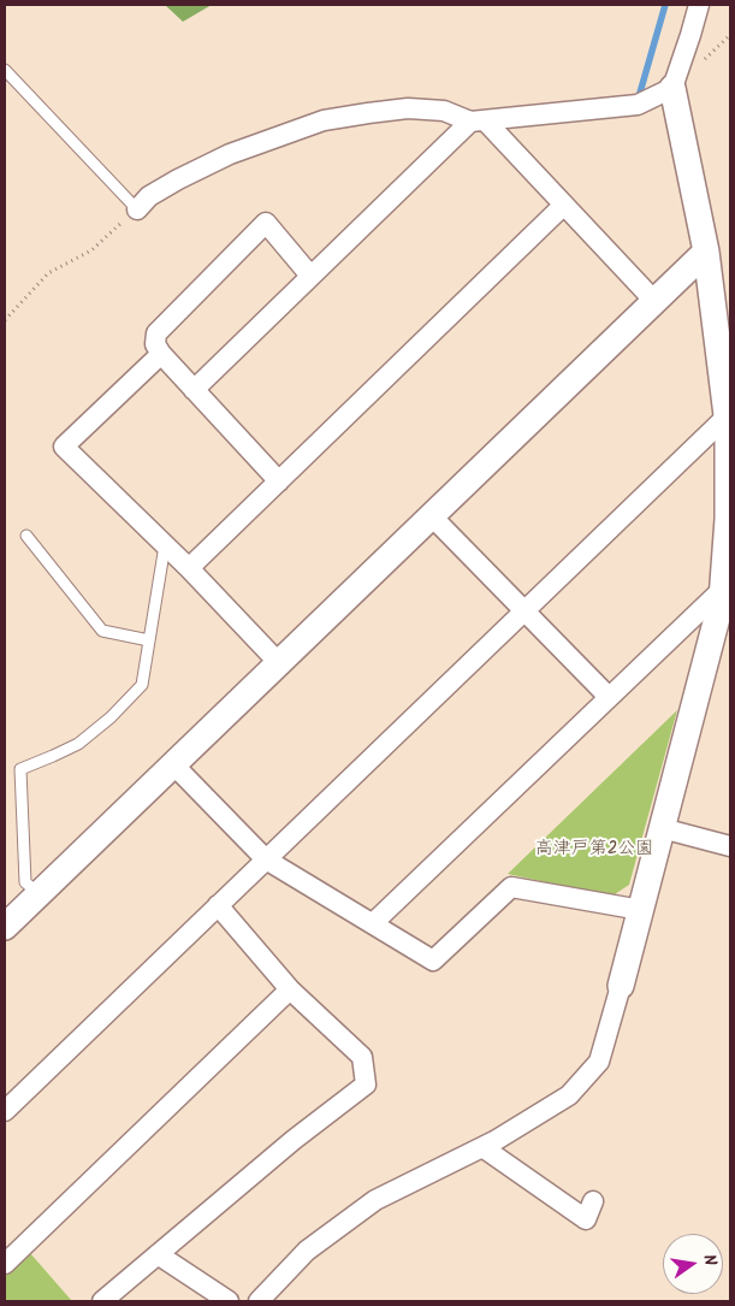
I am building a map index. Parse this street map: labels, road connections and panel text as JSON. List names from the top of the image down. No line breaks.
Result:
{"parks":["高津戸第2公園"],"north":"right"}
